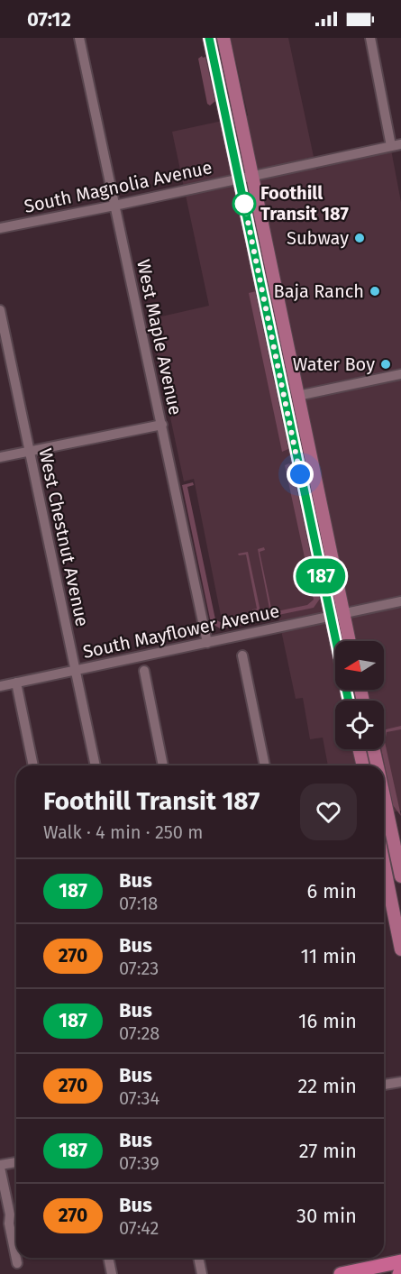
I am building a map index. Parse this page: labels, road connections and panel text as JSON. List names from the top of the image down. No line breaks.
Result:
{"streets":{"street":["South Magnolia Avenue","West Maple Avenue","West Chestnut Avenue","South Mayflower Avenue"]},"crossings":[["South Magnolia Avenue","West Maple Avenue"],["West Maple Avenue","South Mayflower Avenue"],["West Chestnut Avenue","South Mayflower Avenue"]],"places":["Foothill Transit 187","Subway","Baja Ranch","Water Boy"],"lines":["bus line 187"],"north":"left","page":{"status":"07:12","on_map":"187","heading":["Foothill Transit 187","Walk · 4 min · 250 m"],"list":[{"mark":"187","name":"Bus","note":"07:18","value":"6 min"},{"mark":"270","name":"Bus","note":"07:23","value":"11 min"},{"mark":"187","name":"Bus","note":"07:28","value":"16 min"},{"mark":"270","name":"Bus","note":"07:34","value":"22 min"},{"mark":"187","name":"Bus","note":"07:39","value":"27 min"},{"mark":"270","name":"Bus","note":"07:42","value":"30 min"}]}}
